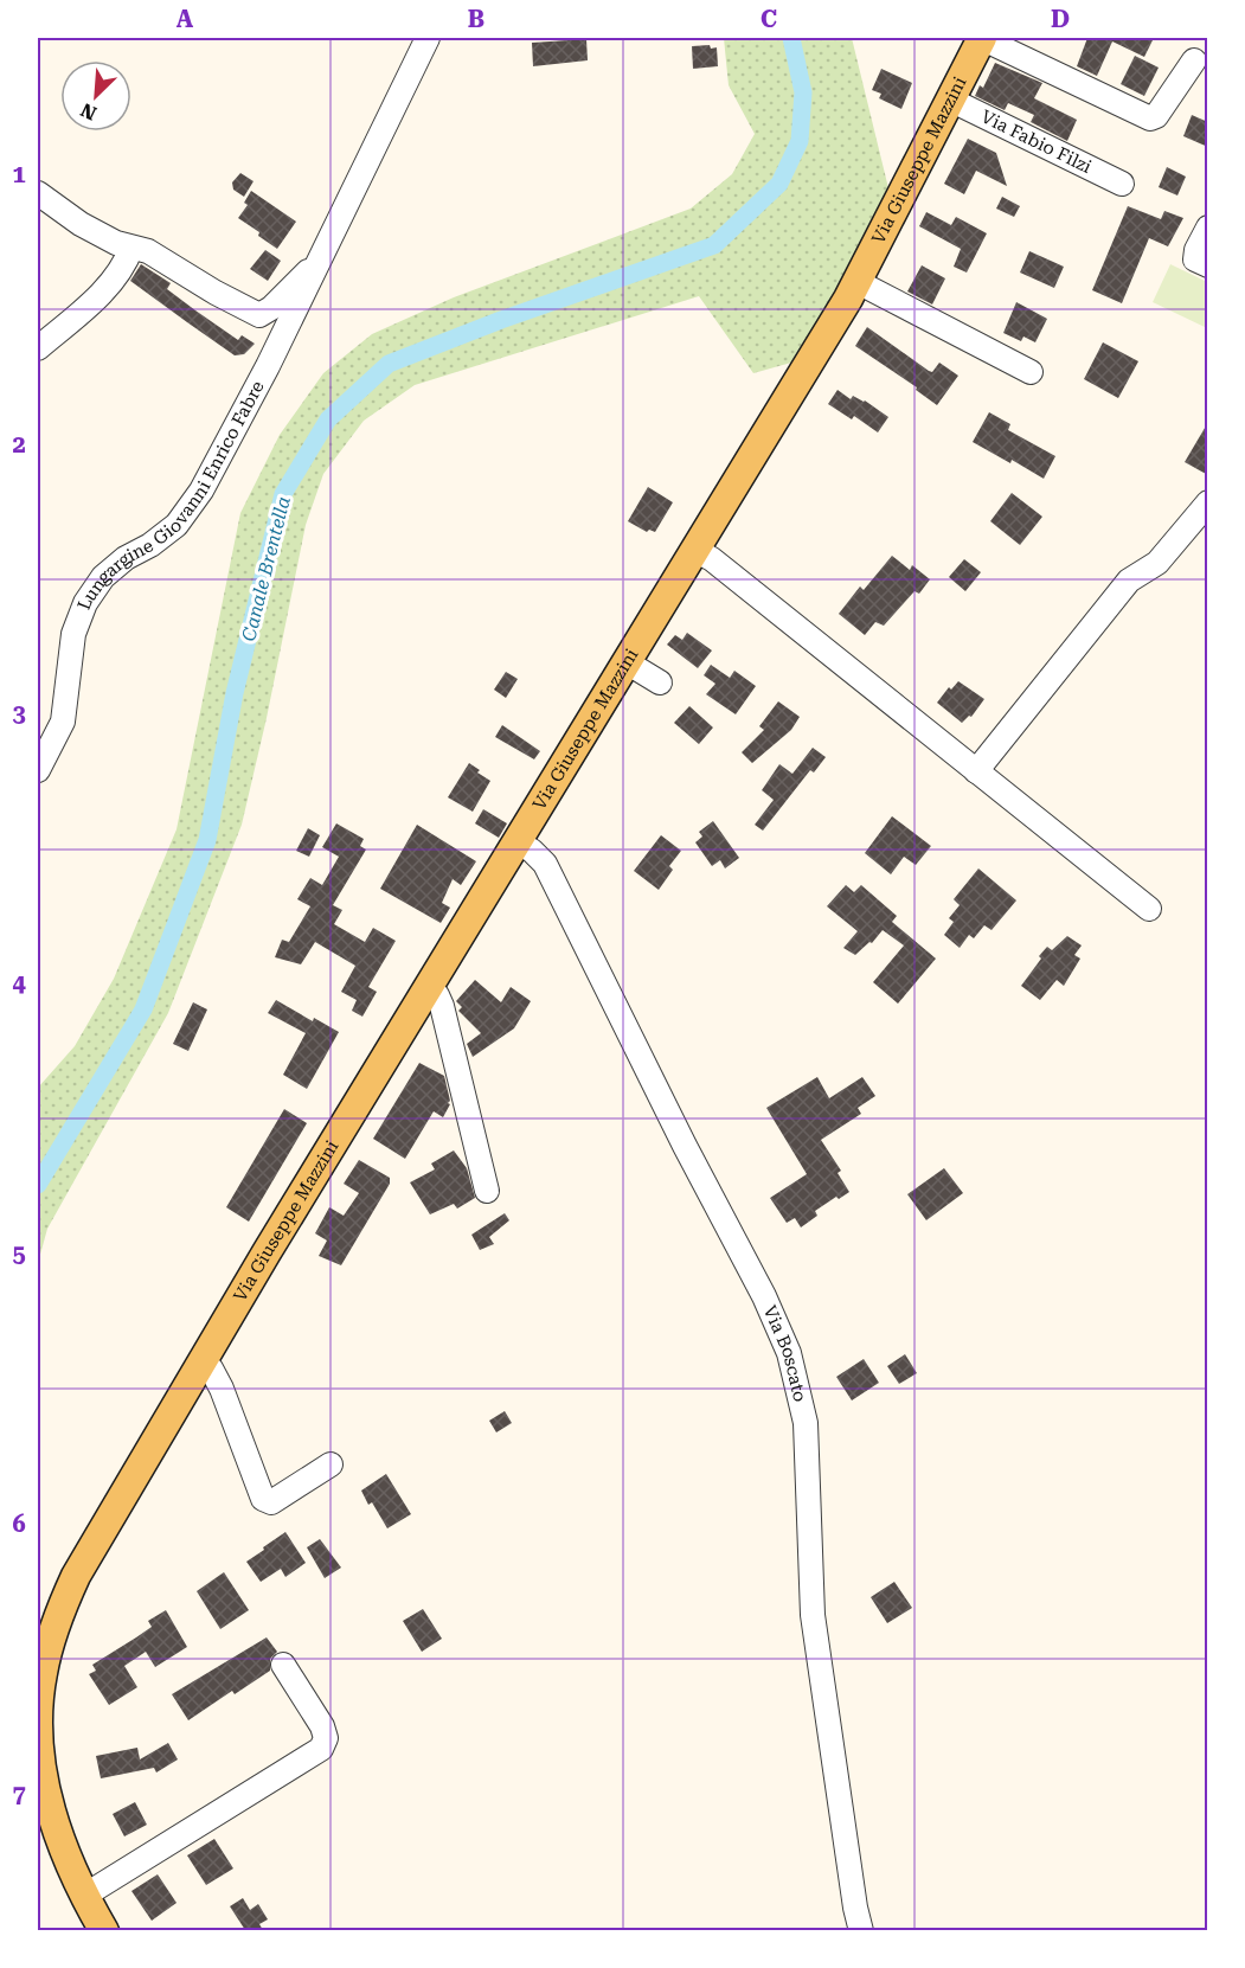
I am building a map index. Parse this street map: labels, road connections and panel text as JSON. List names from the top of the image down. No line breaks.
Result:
{"streets":{"main road":["Via Giuseppe Mazzini"],"street":["Via Fabio Filzi","Lungargine Giovanni Enrico Fabre","Via Boscato"]},"crossings":[["Via Fabio Filzi","Via Giuseppe Mazzini"],["Via Giuseppe Mazzini","Via Boscato"]],"water":["Canale Brentella"],"north":"bottom left","grid":{"columns":["A","B","C","D"],"rows":["1","2","3","4","5","6","7"]}}
